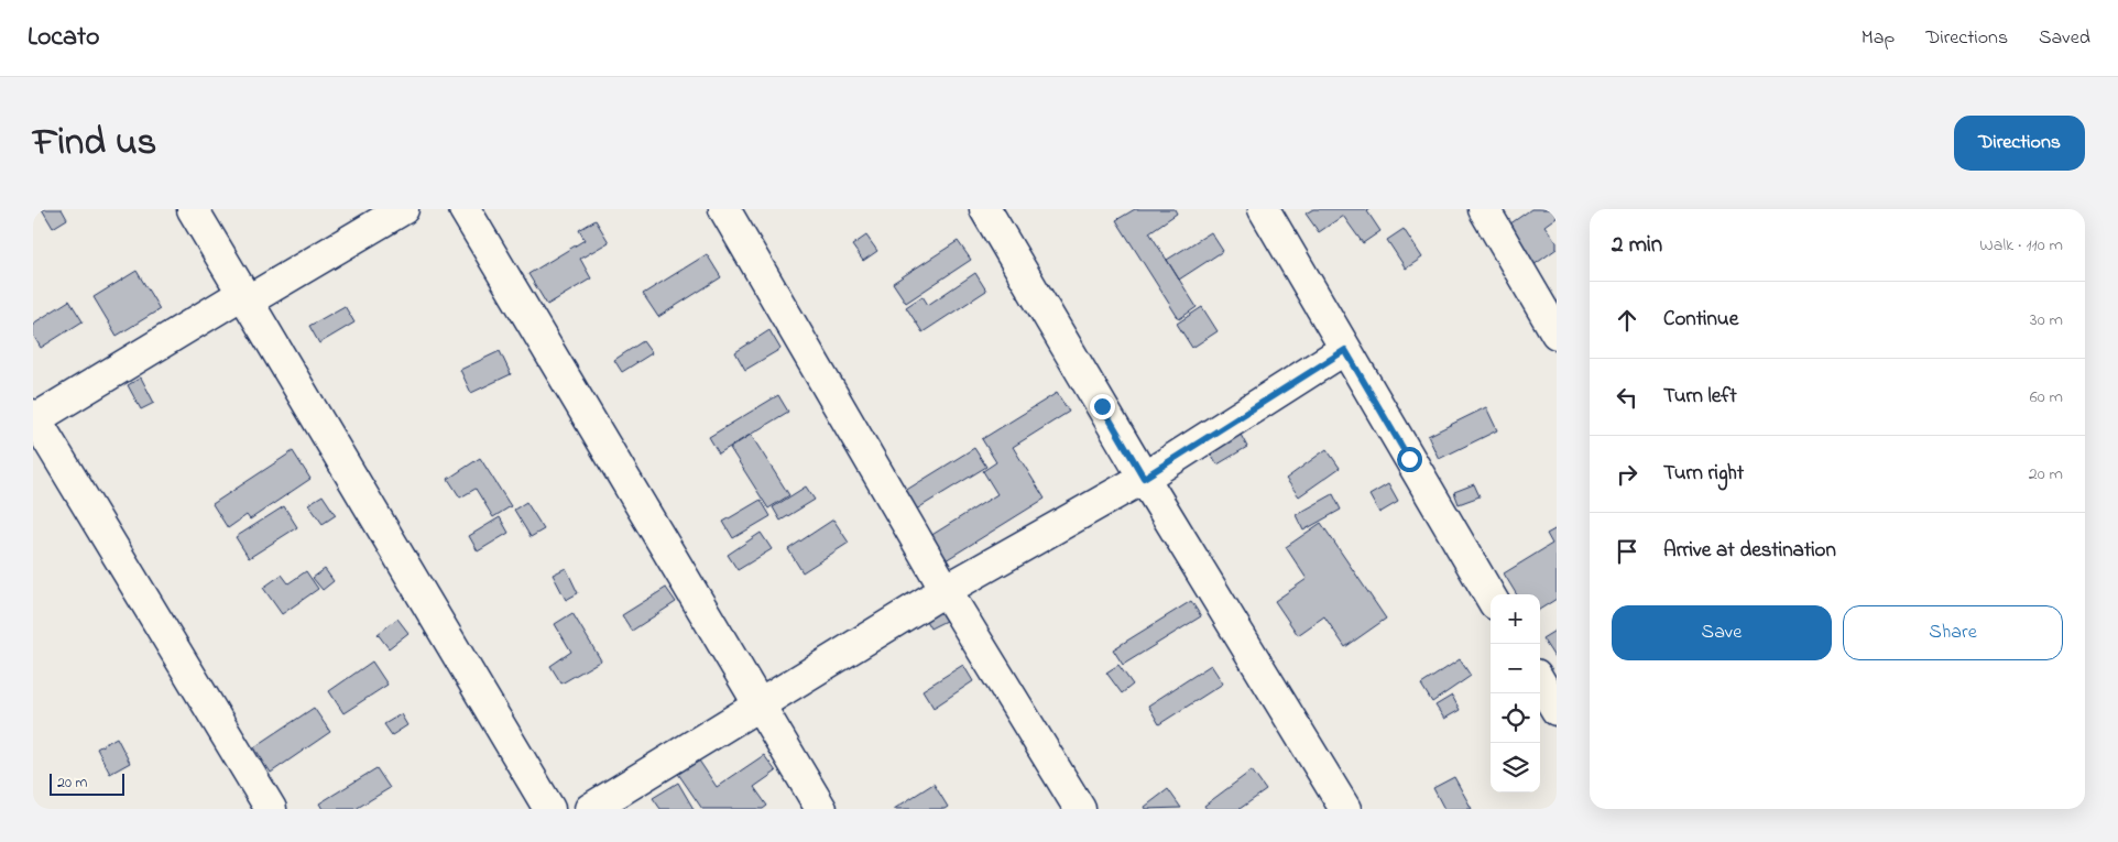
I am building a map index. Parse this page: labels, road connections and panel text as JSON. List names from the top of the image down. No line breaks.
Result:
{"scale_bar":"20 m","page":{"header":"Locato","nav":["Map","Directions","Saved"],"title":"Find us","buttons":["Directions",["Save","Share"]],"heading":["2 min","Walk · 110 m"],"list":[["Continue","30 m"],["Turn left","60 m"],["Turn right","20 m"],"Arrive at destination"],"map_buttons":["+","−"],"scale":"20 m"}}
